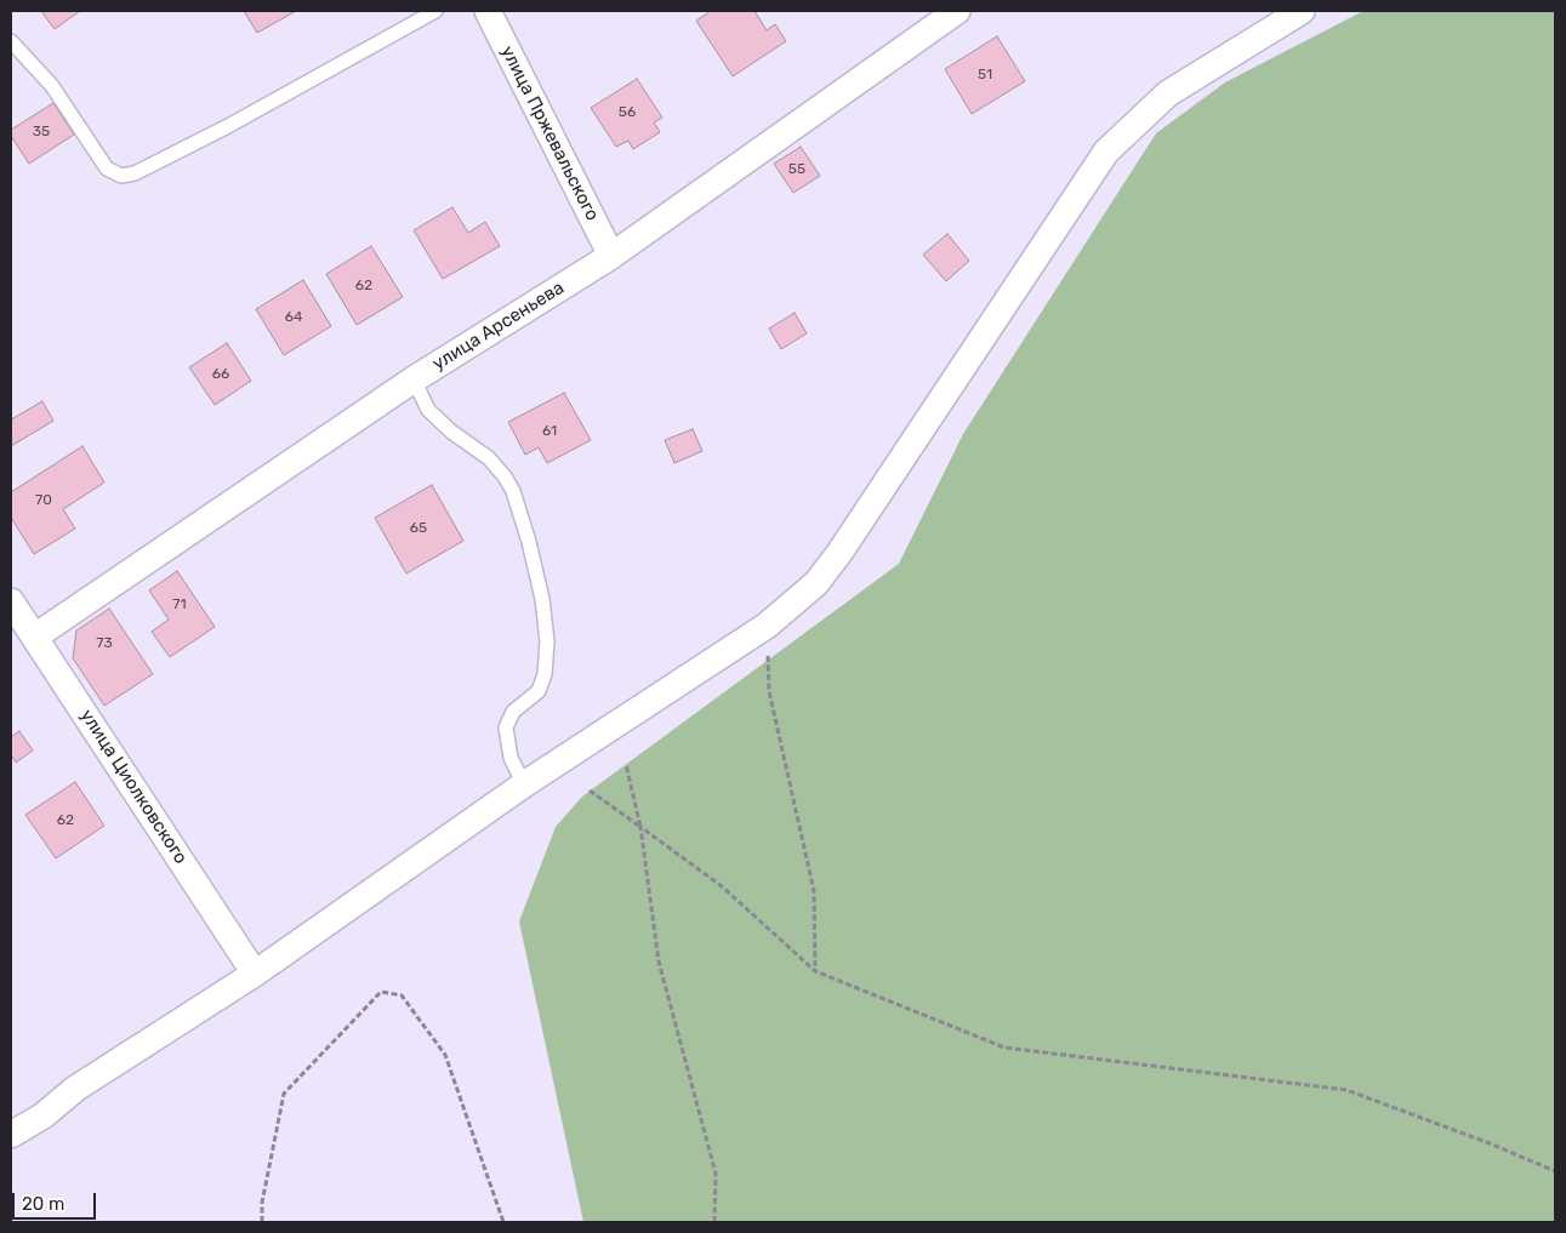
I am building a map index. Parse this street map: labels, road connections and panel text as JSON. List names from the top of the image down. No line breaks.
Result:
{"streets":{"street":["улица Пржевальского","улица Арсеньева","улица Циолковского"]},"crossings":[["улица Пржевальского","улица Арсеньева"],["улица Арсеньева","улица Циолковского"]],"house_numbers":["51","56","35","55","62","64","66","61","70","65","71","73","62"],"scale_bar":"20 m"}
